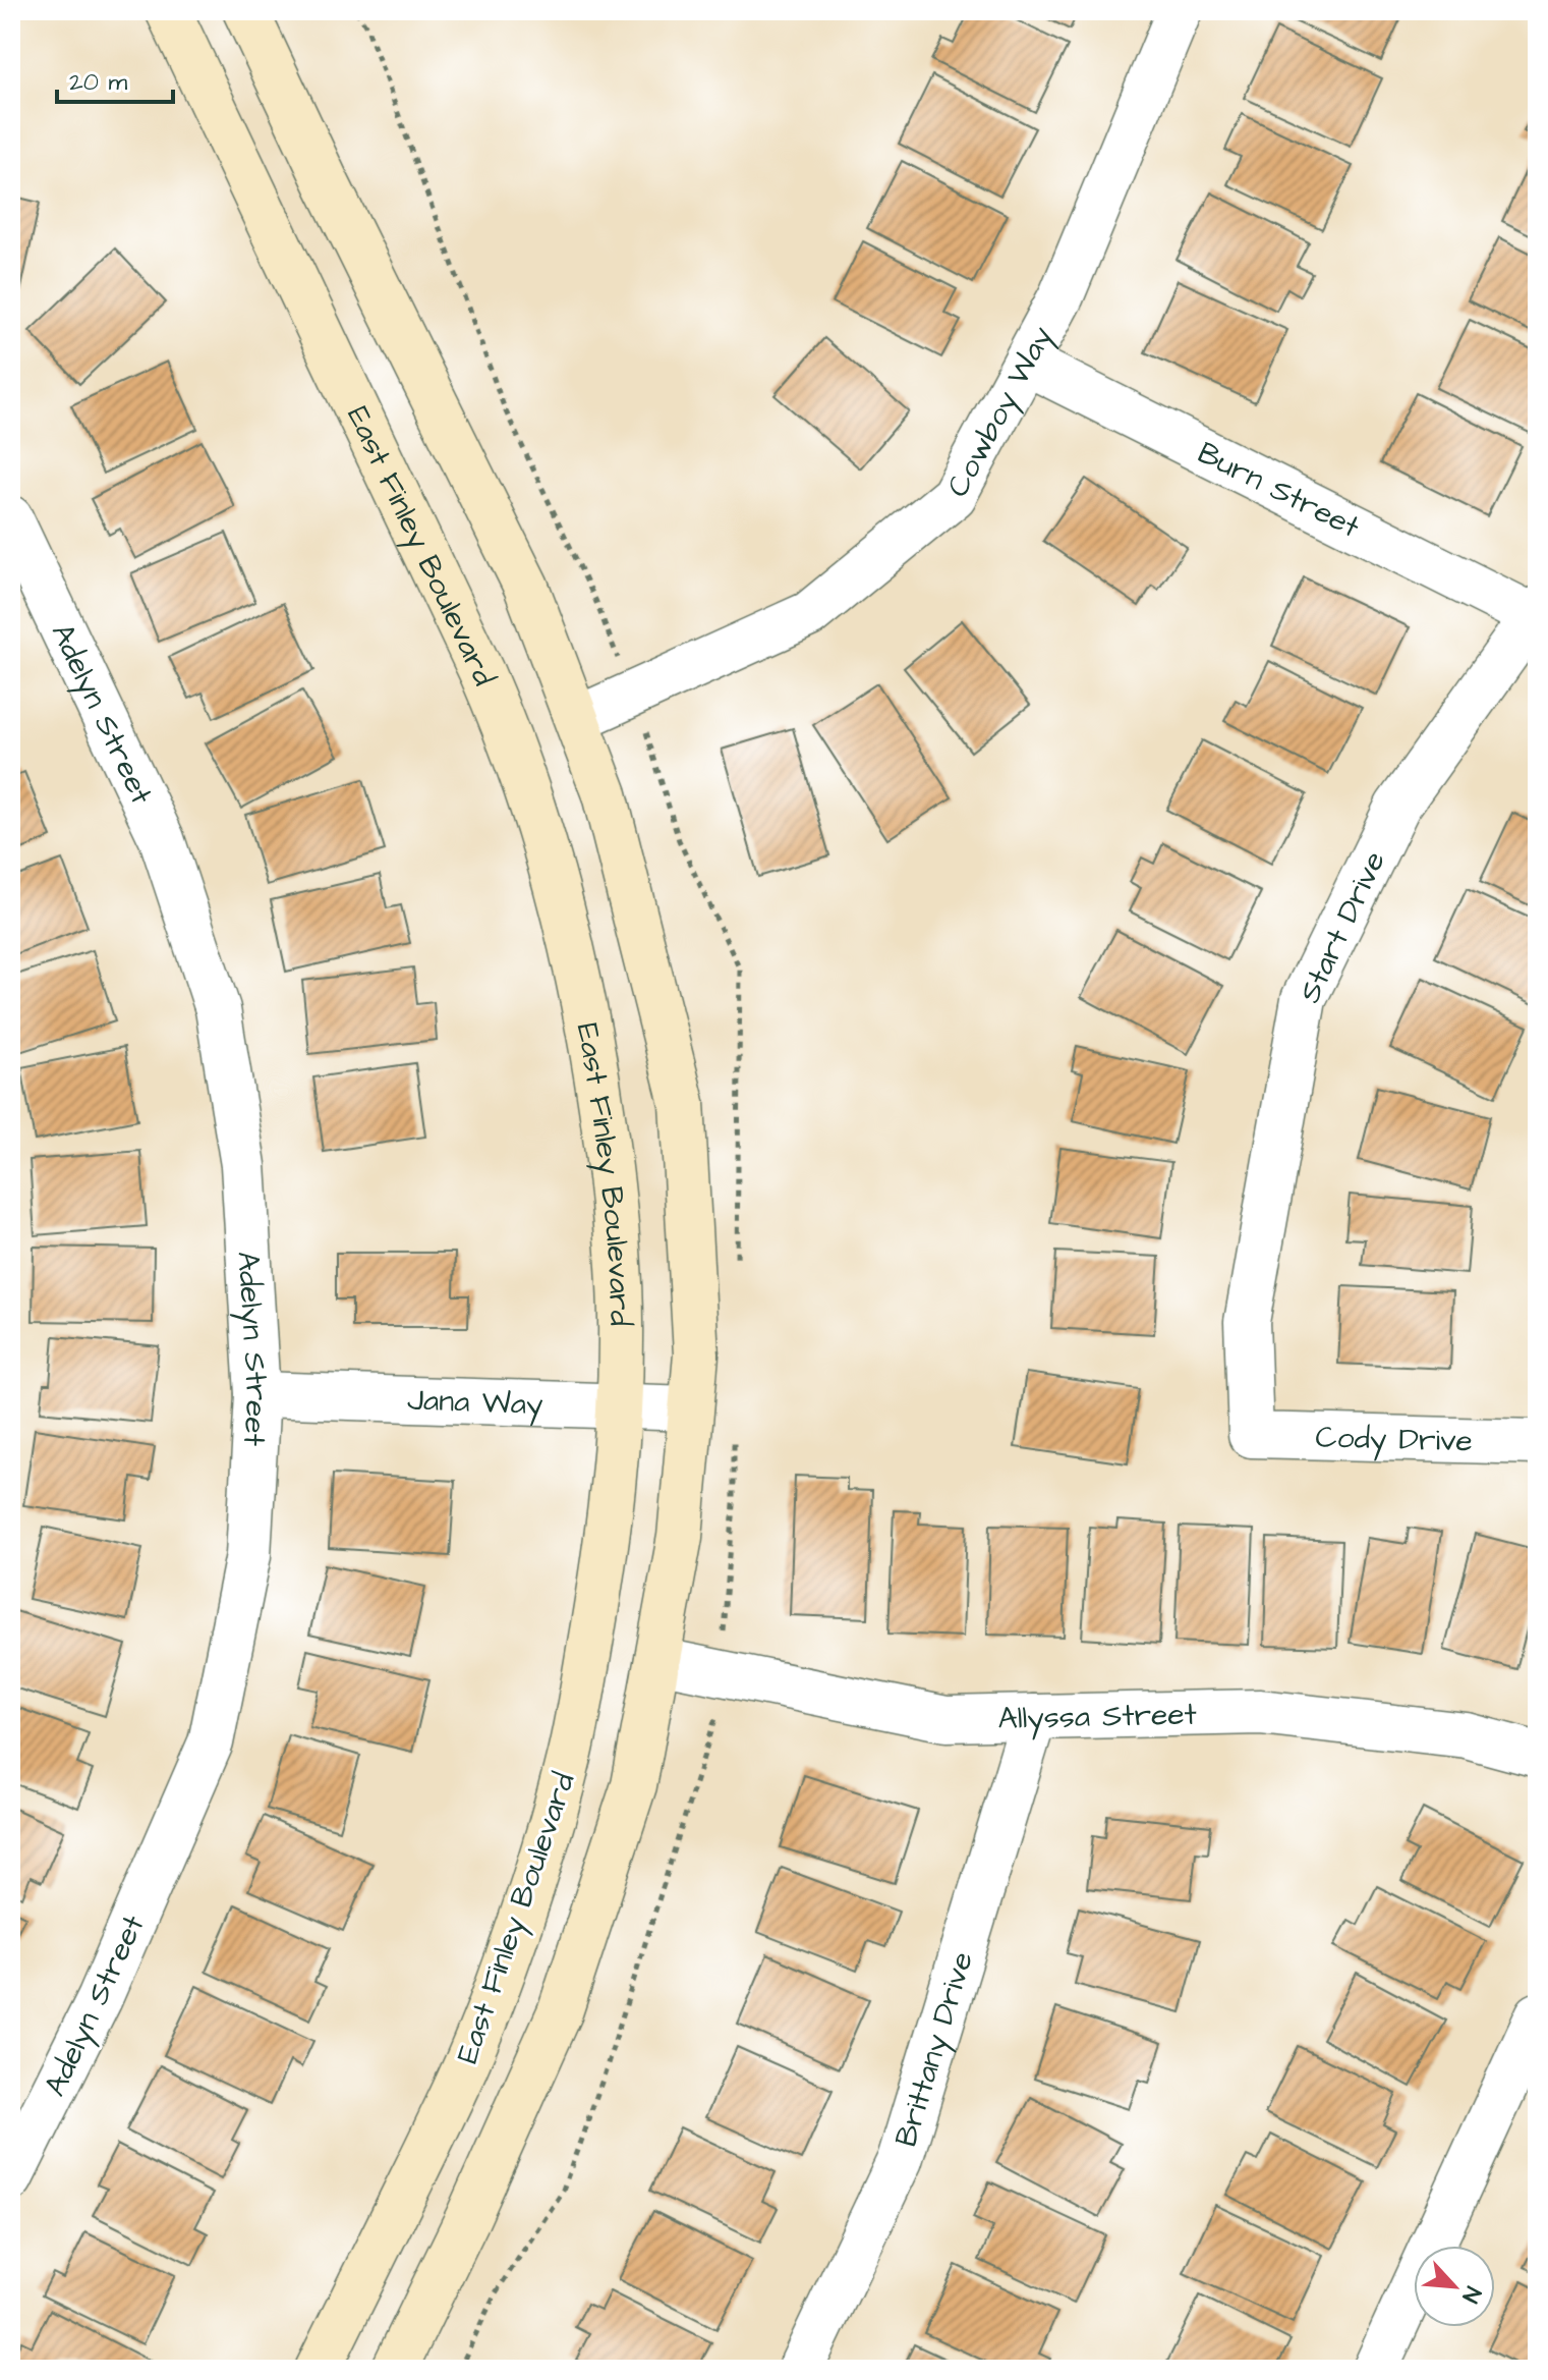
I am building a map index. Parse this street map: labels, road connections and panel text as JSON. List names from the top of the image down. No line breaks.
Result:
{"streets":{"street":["Cowboy Way","Burn Street","East Finley Boulevard","Adelyn Street","Start Drive","Jana Way","Cody Drive","Allyssa Street","Brittany Drive"]},"crossings":[["Cowboy Way","Burn Street"],["Burn Street","Start Drive"],["East Finley Boulevard","Jana Way"],["Adelyn Street","Jana Way"],["Start Drive","Cody Drive"],["Allyssa Street","Brittany Drive"]],"scale_bar":"20 m","north":"bottom right"}
